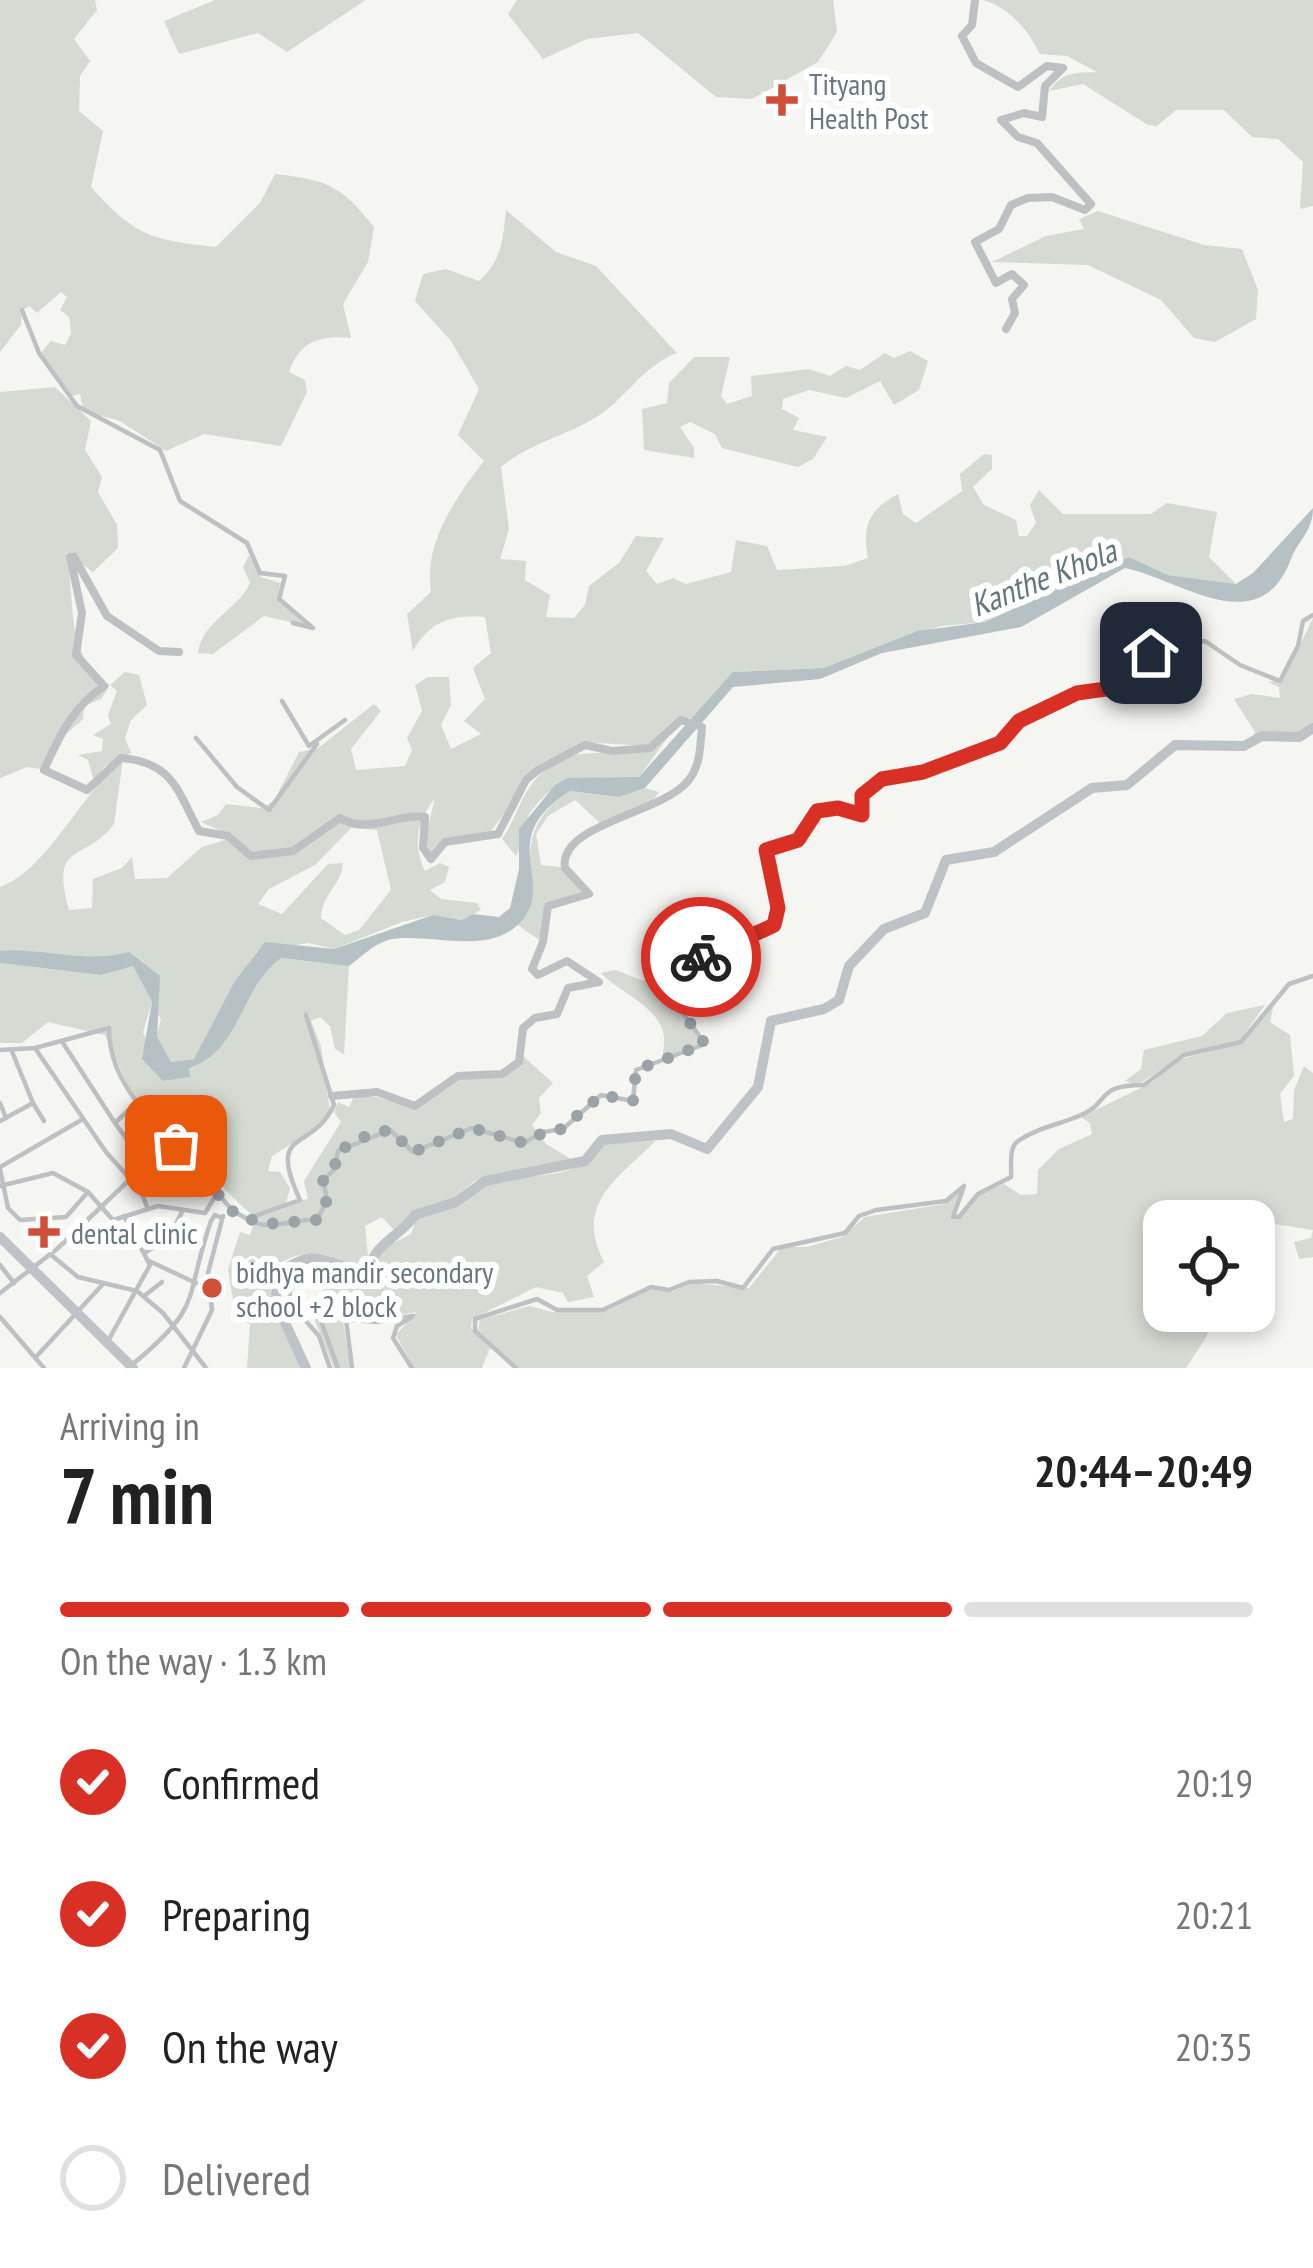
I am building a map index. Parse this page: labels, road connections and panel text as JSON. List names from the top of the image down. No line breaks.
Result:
{"water":["Kanthe Khola"],"places":{"health":["Tityang Health Post","dental clinic"],"other":["bidhya mandir secondary school +2 block"]},"page":{"heading":["7 min","Arriving in","20:44–20:49"],"bar":"On the way · 1.3 km","list":[["Confirmed","20:19"],["Preparing","20:21"],["On the way","20:35"],"Delivered"]}}
